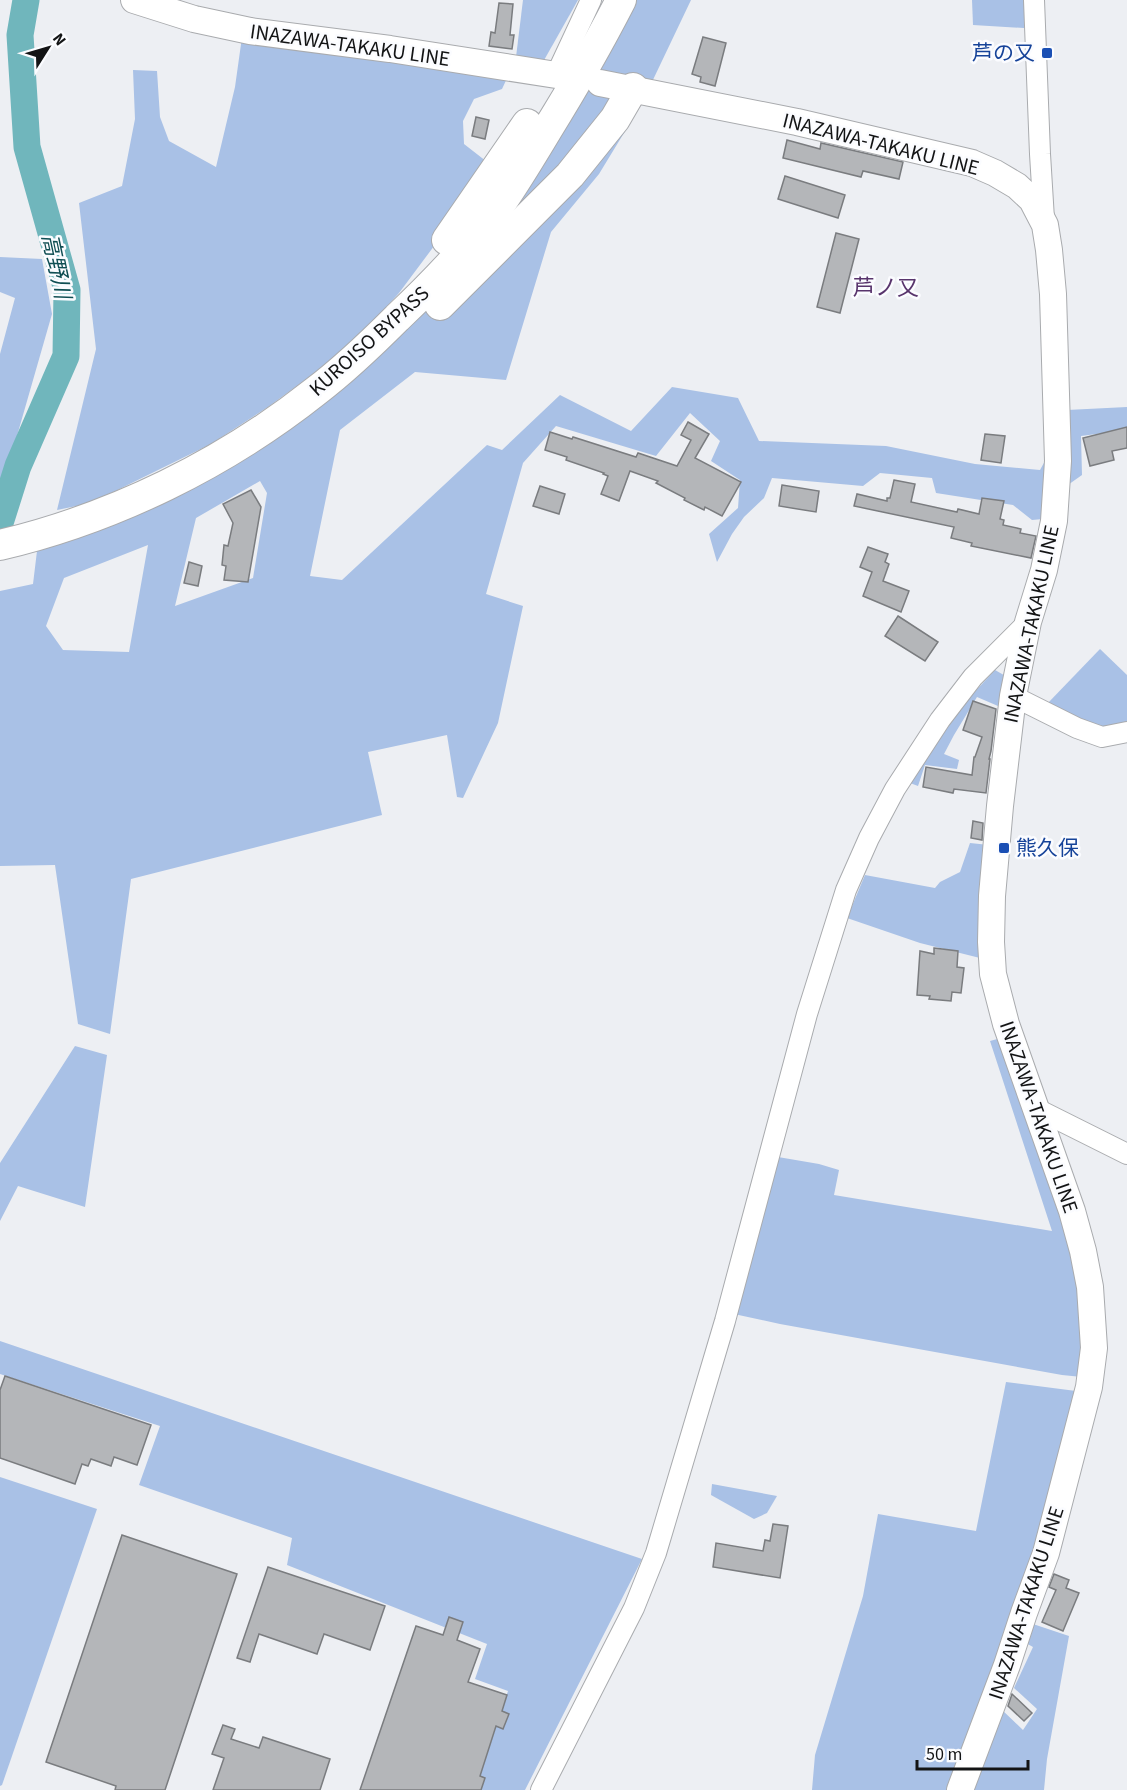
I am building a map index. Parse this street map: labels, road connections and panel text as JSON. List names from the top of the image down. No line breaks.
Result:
{"streets":{"highway":["KUROISO BYPASS"],"main road":["INAZAWA-TAKAKU LINE"]},"districts":["芦ノ又"],"water":["高野川"],"places":{"transit":["芦の又","熊久保"]},"scale_bar":"50 m","north":"top right"}
